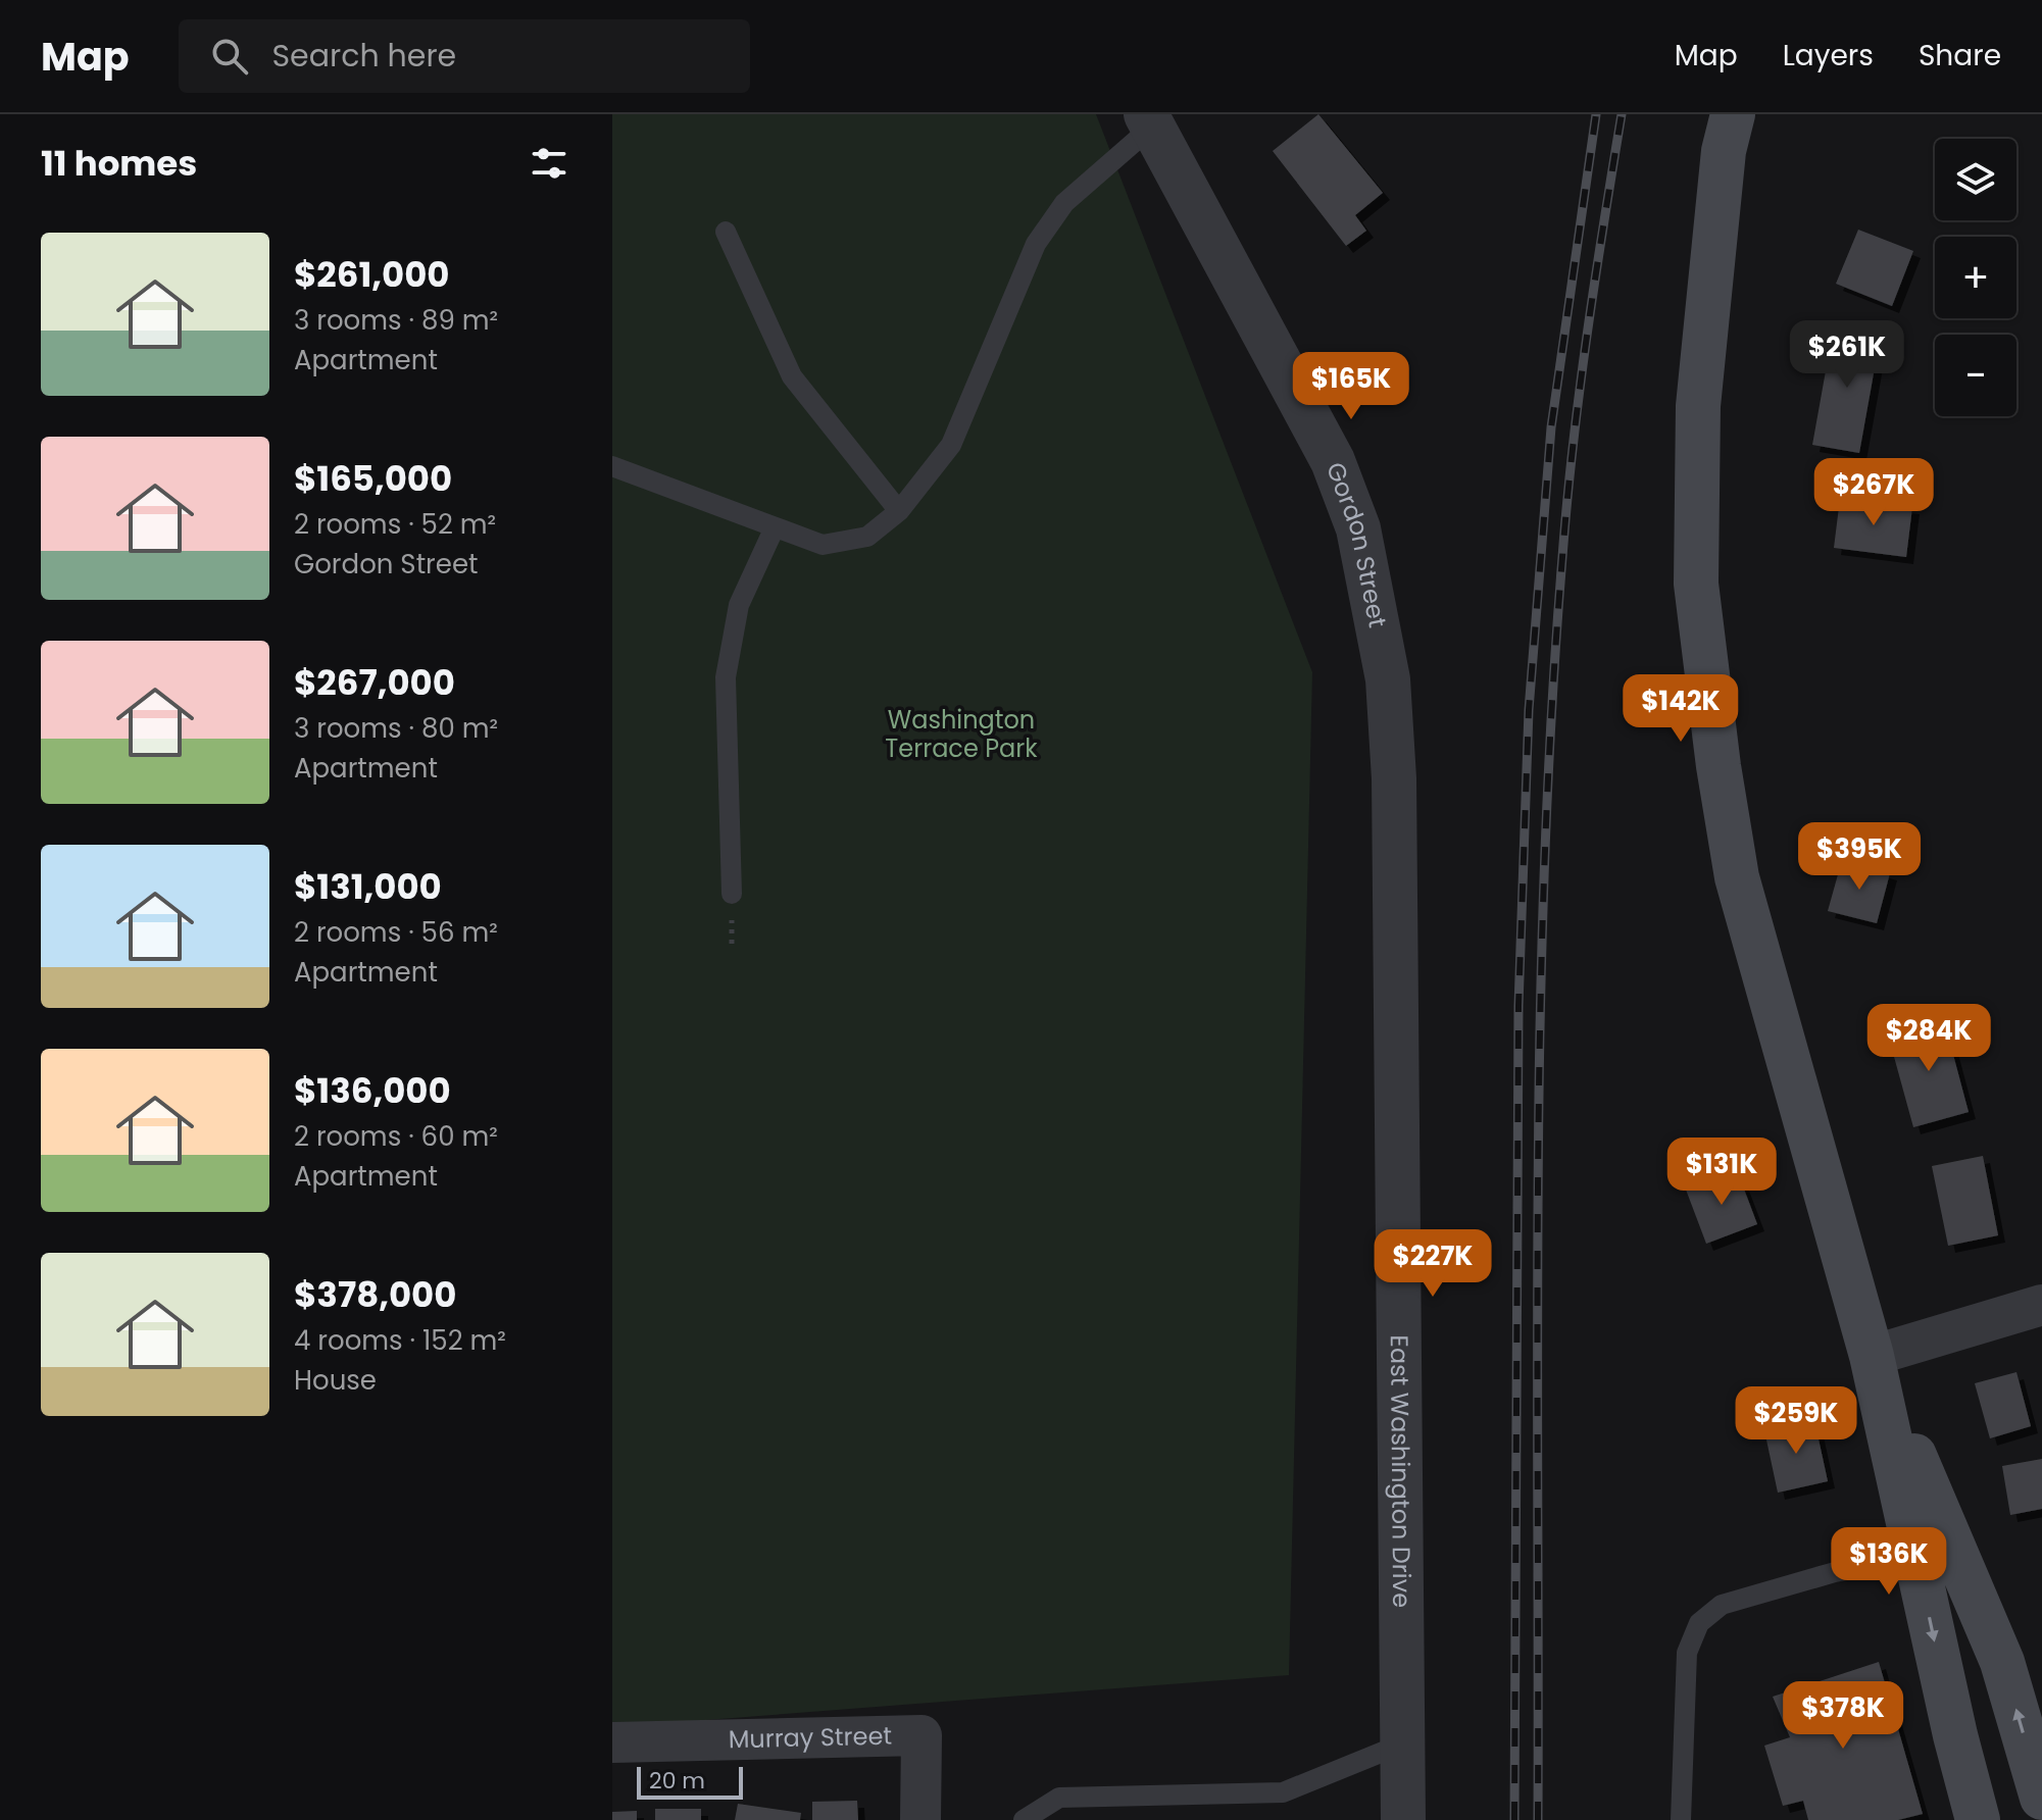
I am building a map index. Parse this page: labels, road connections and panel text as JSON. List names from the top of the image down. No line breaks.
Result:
{"streets":{"street":["Gordon Street","East Washington Drive","Murray Street"]},"crossings":[["Gordon Street","East Washington Drive"]],"parks":["Washington Terrace Park"],"scale_bar":"20 m","page":{"header":"Map","search":"Search here","nav":["Map","Layers","Share"],"heading":"11 homes","map_buttons":["+","−"],"list":[{"name":"$261,000","note":"3 rooms · 89 m² · Apartment"},{"name":"$165,000","note":"2 rooms · 52 m² · Gordon Street"},{"name":"$267,000","note":"3 rooms · 80 m² · Apartment"},{"name":"$131,000","note":"2 rooms · 56 m² · Apartment"},{"name":"$136,000","note":"2 rooms · 60 m² · Apartment"},{"name":"$378,000","note":"4 rooms · 152 m² · House"}],"price":["$261K","$165K","$267K","$142K","$395K","$284K","$131K","$227K","$259K","$136K","$378K"],"scale":"20 m"}}
